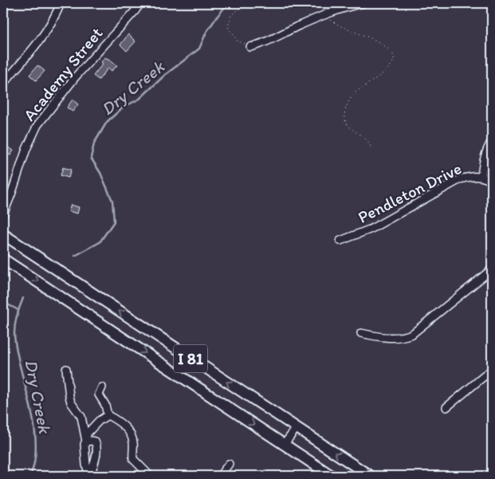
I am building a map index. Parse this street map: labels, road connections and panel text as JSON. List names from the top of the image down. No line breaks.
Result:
{"streets":{"highway":["I 81"],"street":["Academy Street","Pendleton Drive"]},"water":["Dry Creek"]}
